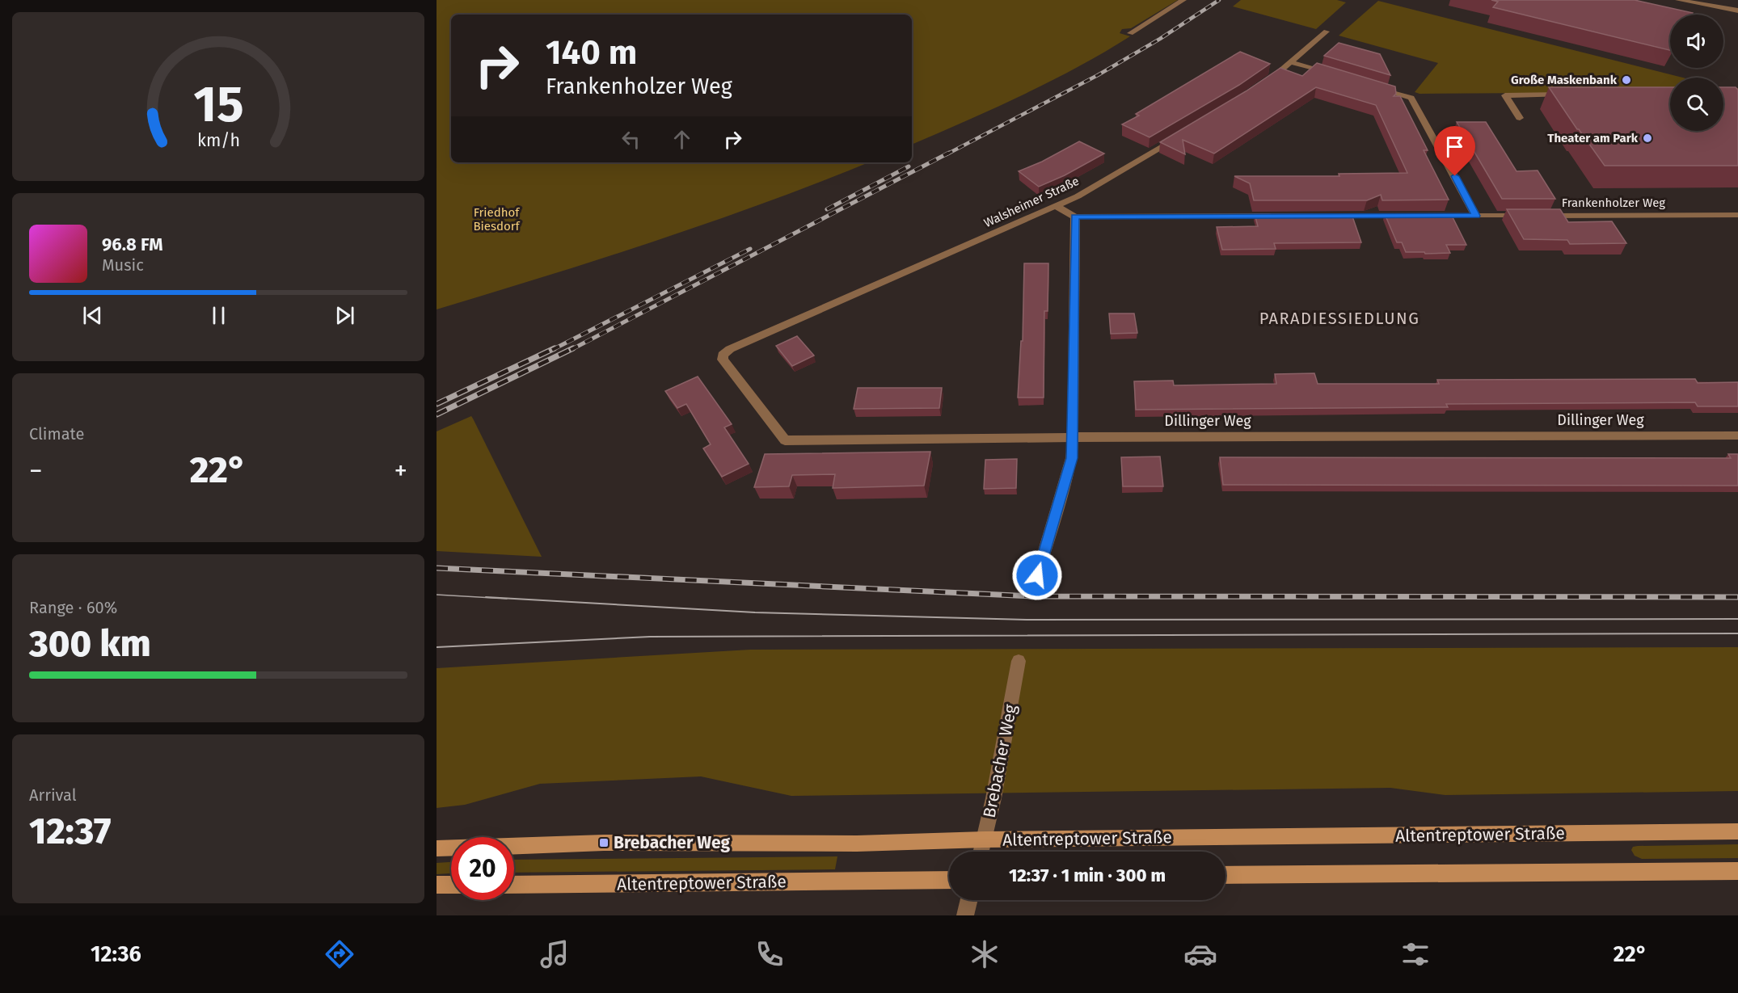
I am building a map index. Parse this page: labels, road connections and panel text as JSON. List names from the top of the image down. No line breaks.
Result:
{"streets":{"main road":["Altentreptower Straße"],"street":["Walsheimer Straße","Frankenholzer Weg","Dillinger Weg","Brebacher Weg"]},"crossings":[["Walsheimer Straße","Dillinger Weg"],["Brebacher Weg","Altentreptower Straße"]],"districts":["PARADIESSIEDLUNG"],"parks":["Friedhof Biesdorf"],"places":{"other":["Große Maskenbank","Theater am Park"],"transit":["Brebacher Weg"]},"page":{"turn":["140 m","Frankenholzer Weg"],"song":["96.8 FM","Music"],"tile":["Climate",["Range · 60%","300 km"],["Arrival","12:37"]],"heat":["−","22°","+"],"limit":"20","trip":"12:37 · 1 min · 300 m","tabs":["12:36","22°"],"gauge":["15","km/h"]}}
